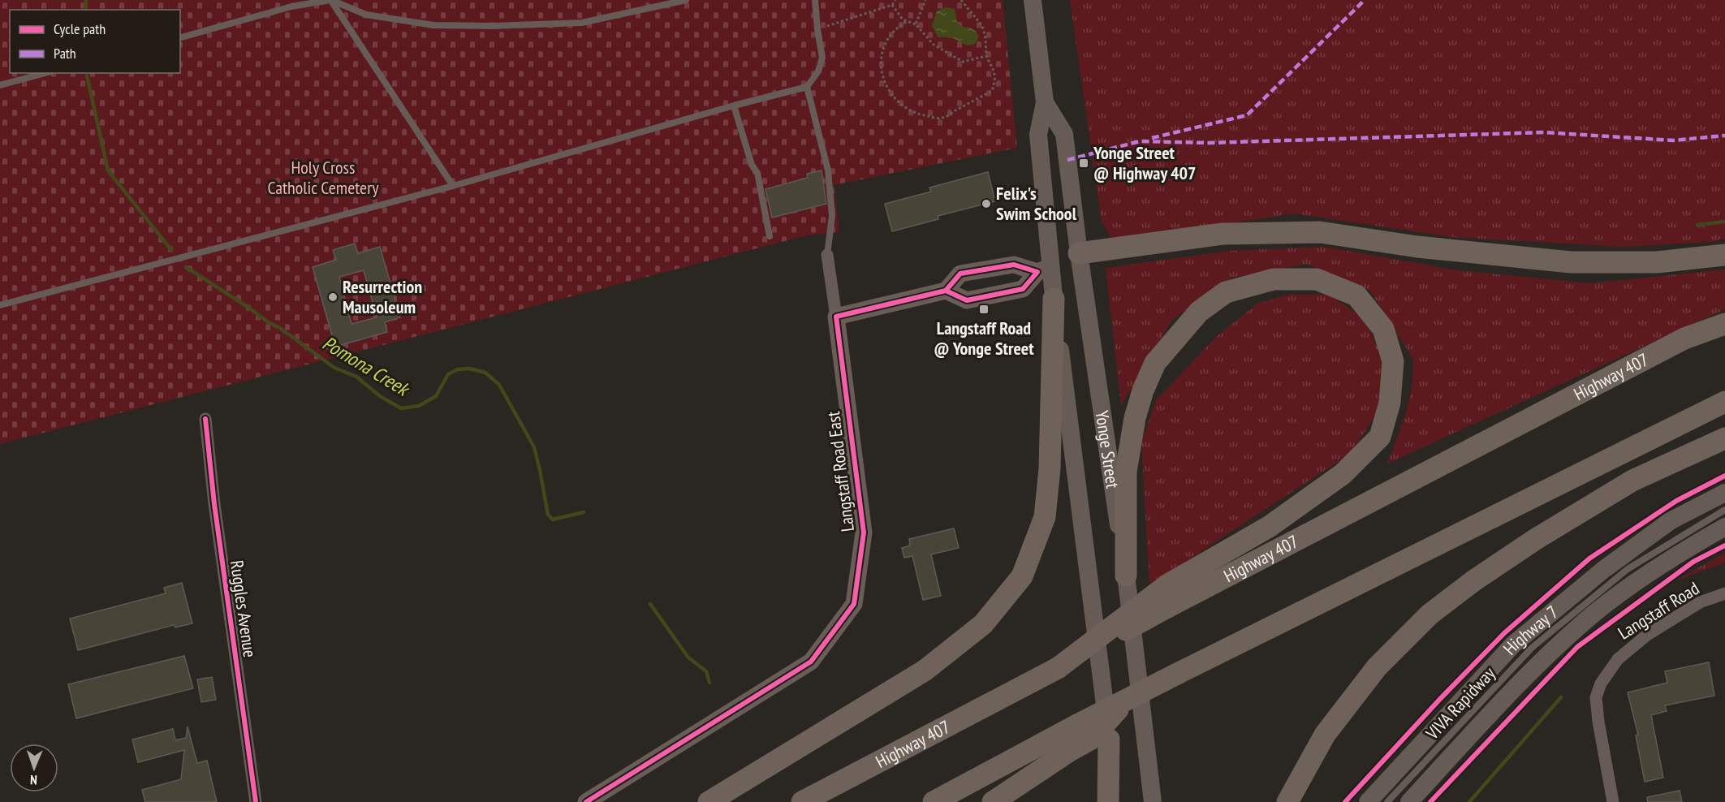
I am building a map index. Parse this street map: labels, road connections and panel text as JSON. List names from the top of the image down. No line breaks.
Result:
{"streets":{"highway":["Highway 407"],"main road":["Yonge Street","Highway 7"],"street":["Langstaff Road East","Ruggles Avenue","Langstaff Road"],"lane":["VIVA Rapidway"]},"water":["Pomona Creek"],"parks":["Holy Cross Catholic Cemetery"],"places":{"transit":["Yonge Street @ Highway 407","Langstaff Road @ Yonge Street"],"other":["Felix's Swim School","Resurrection Mausoleum"]},"legend":["Cycle path","Path"],"north":"bottom"}
